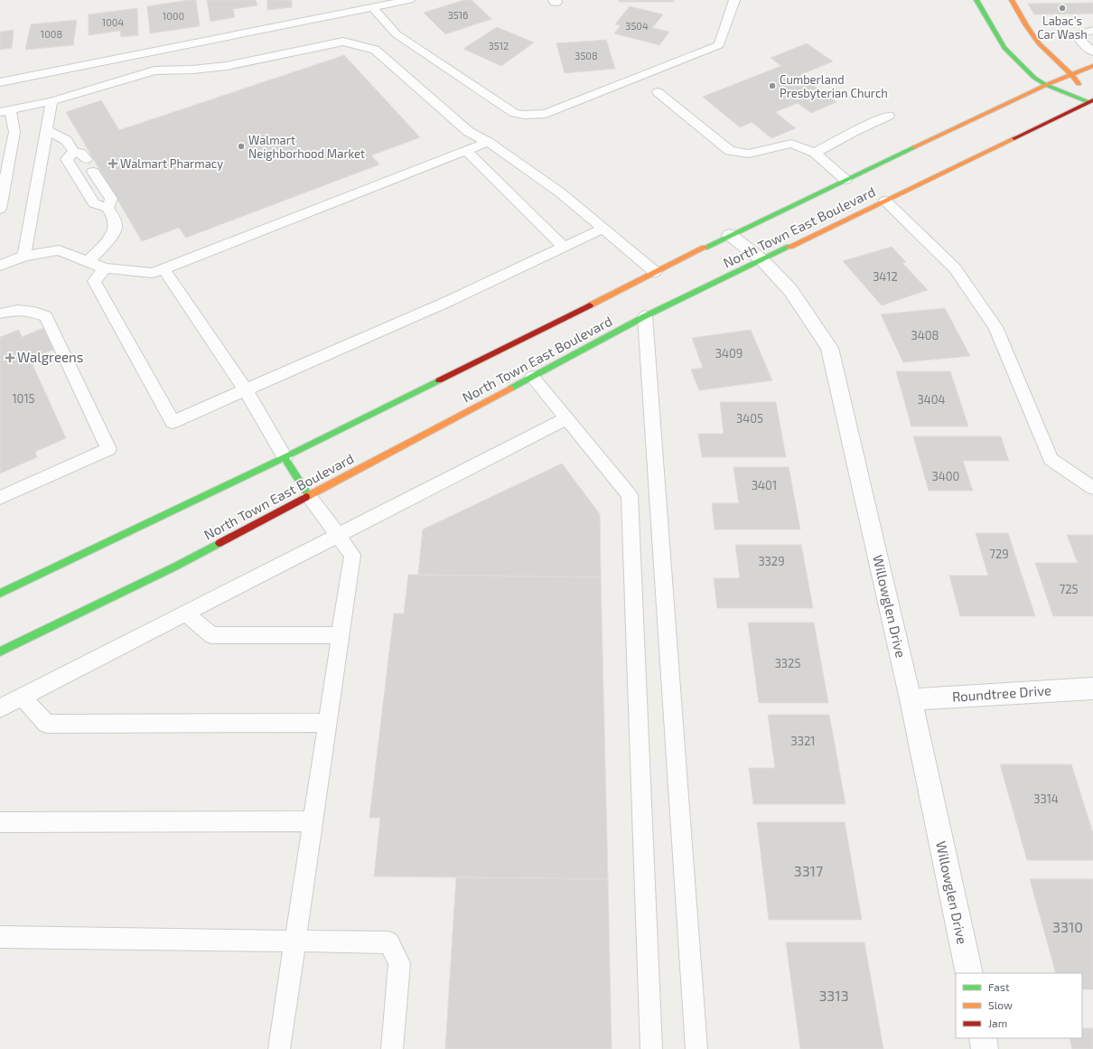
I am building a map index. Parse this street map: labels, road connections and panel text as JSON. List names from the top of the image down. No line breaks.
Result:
{"streets":{"main road":["North Town East Boulevard"],"street":["Willowglen Drive","Roundtree Drive"]},"crossings":[["North Town East Boulevard","Willowglen Drive"],["Willowglen Drive","Roundtree Drive"]],"places":{"other":["Labac's Car Wash","Cumberland Presbyterian Church","Walmart Neighborhood Market"],"health":["Walmart Pharmacy","Walgreens"]},"house_numbers":["3516","1000","1004","3504","1008","3512","3508","3412","3408","3409","1015","3404","3405","3400","3401","729","3329","725","3325","3321","3314","3317","3310","3313"],"legend":["Fast","Slow","Jam"]}
